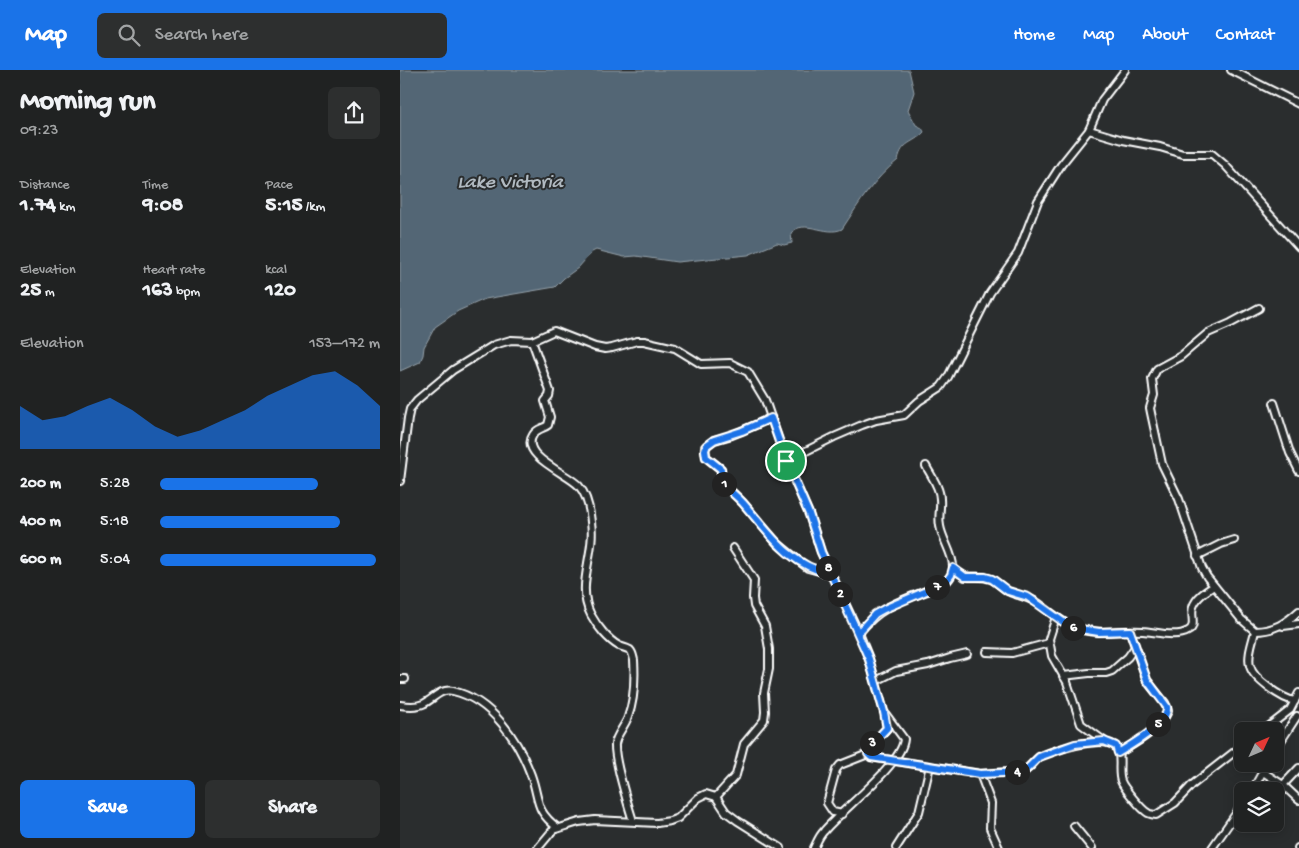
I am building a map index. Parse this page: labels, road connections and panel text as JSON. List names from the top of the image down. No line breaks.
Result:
{"water":["Lake Victoria"],"north":"top right","page":{"header":"Map","search":"Search here","nav":["Home","Map","About","Contact"],"heading":["Morning run","09:23"],"stats":[["Distance","1.74 km"],["Time","9:08"],["Pace","5:15 /km"],["Elevation","25 m"],["Heart rate","163 bpm"],["kcal","120"]],"chart":["Elevation","153–172 m"],"list":[{"name":"200 m","note":"5:28"},{"name":"400 m","note":"5:18"},{"name":"600 m","note":"5:04"}],"pins":["1","8","7","2","6","5","3","4"],"buttons":["Save","Share"]}}
